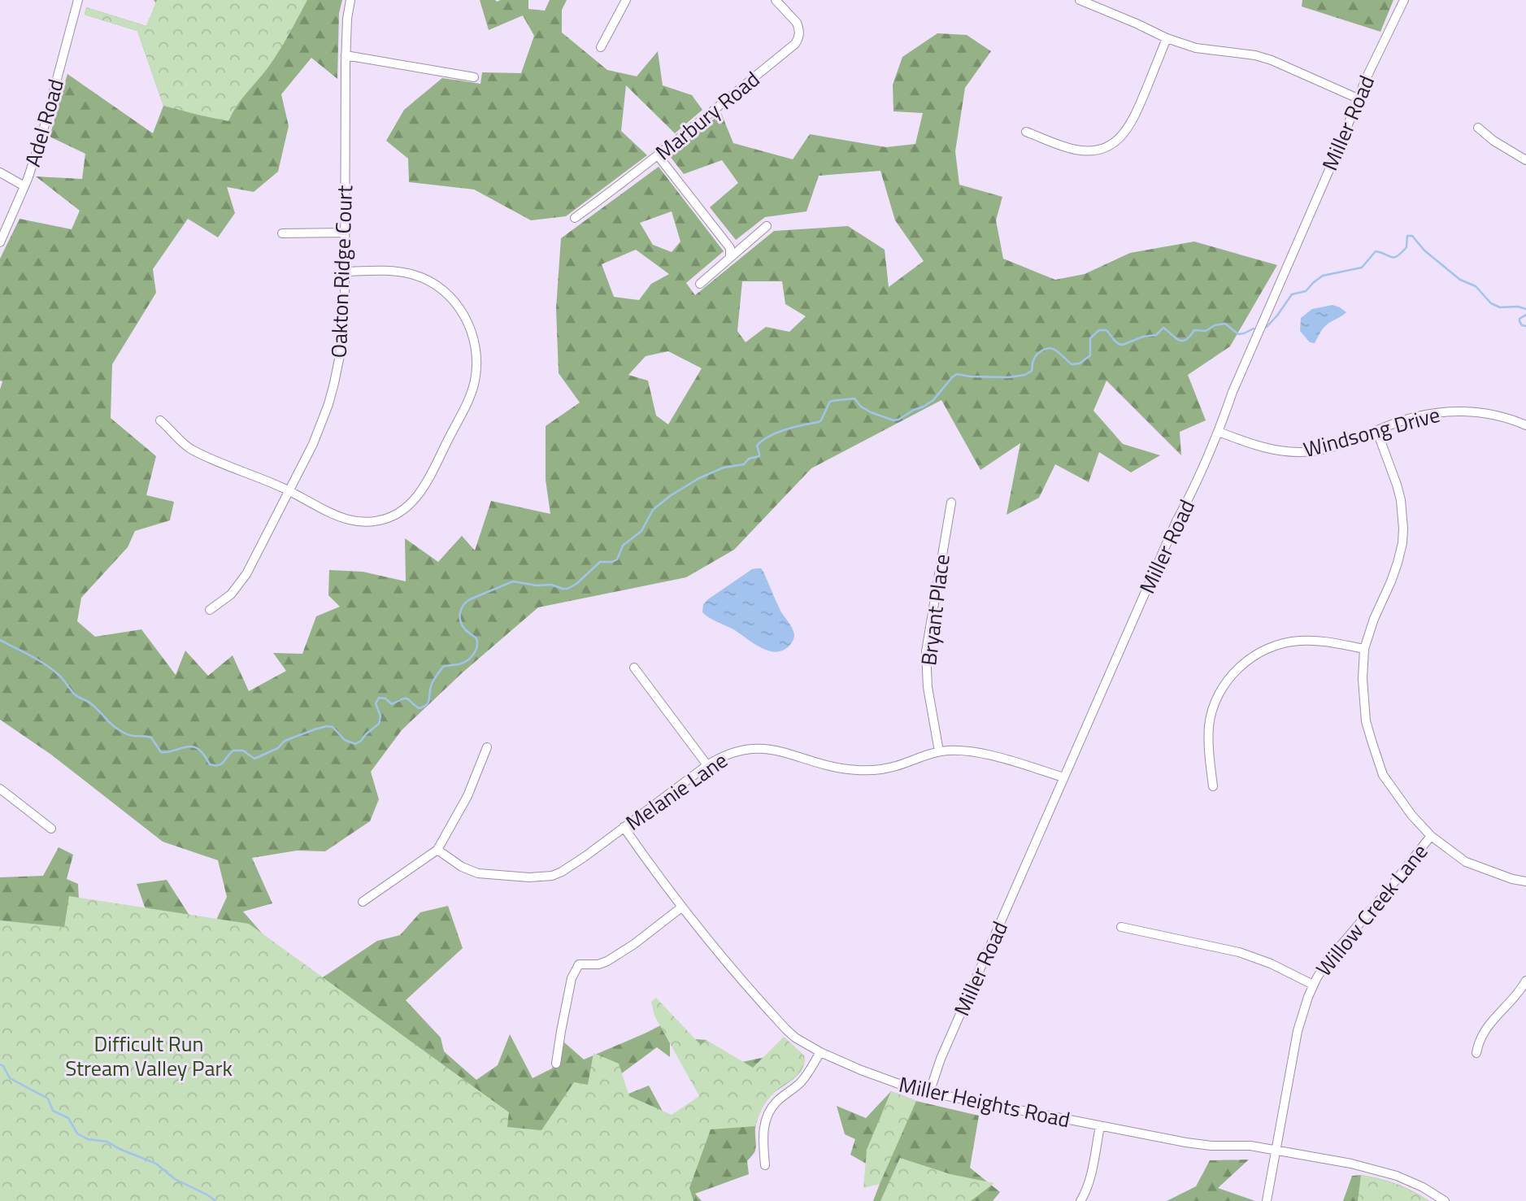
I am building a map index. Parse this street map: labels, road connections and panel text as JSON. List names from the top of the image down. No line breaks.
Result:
{"streets":{"street":["Marbury Road","Adel Road","Miller Road","Oakton Ridge Court","Windsong Drive","Bryant Place","Melanie Lane","Willow Creek Lane","Miller Heights Road"]},"crossings":[["Miller Road","Windsong Drive"],["Miller Road","Melanie Lane"],["Miller Road","Miller Heights Road"],["Bryant Place","Melanie Lane"],["Melanie Lane","Miller Heights Road"],["Willow Creek Lane","Miller Heights Road"]],"parks":["Difficult Run Stream Valley Park"]}
